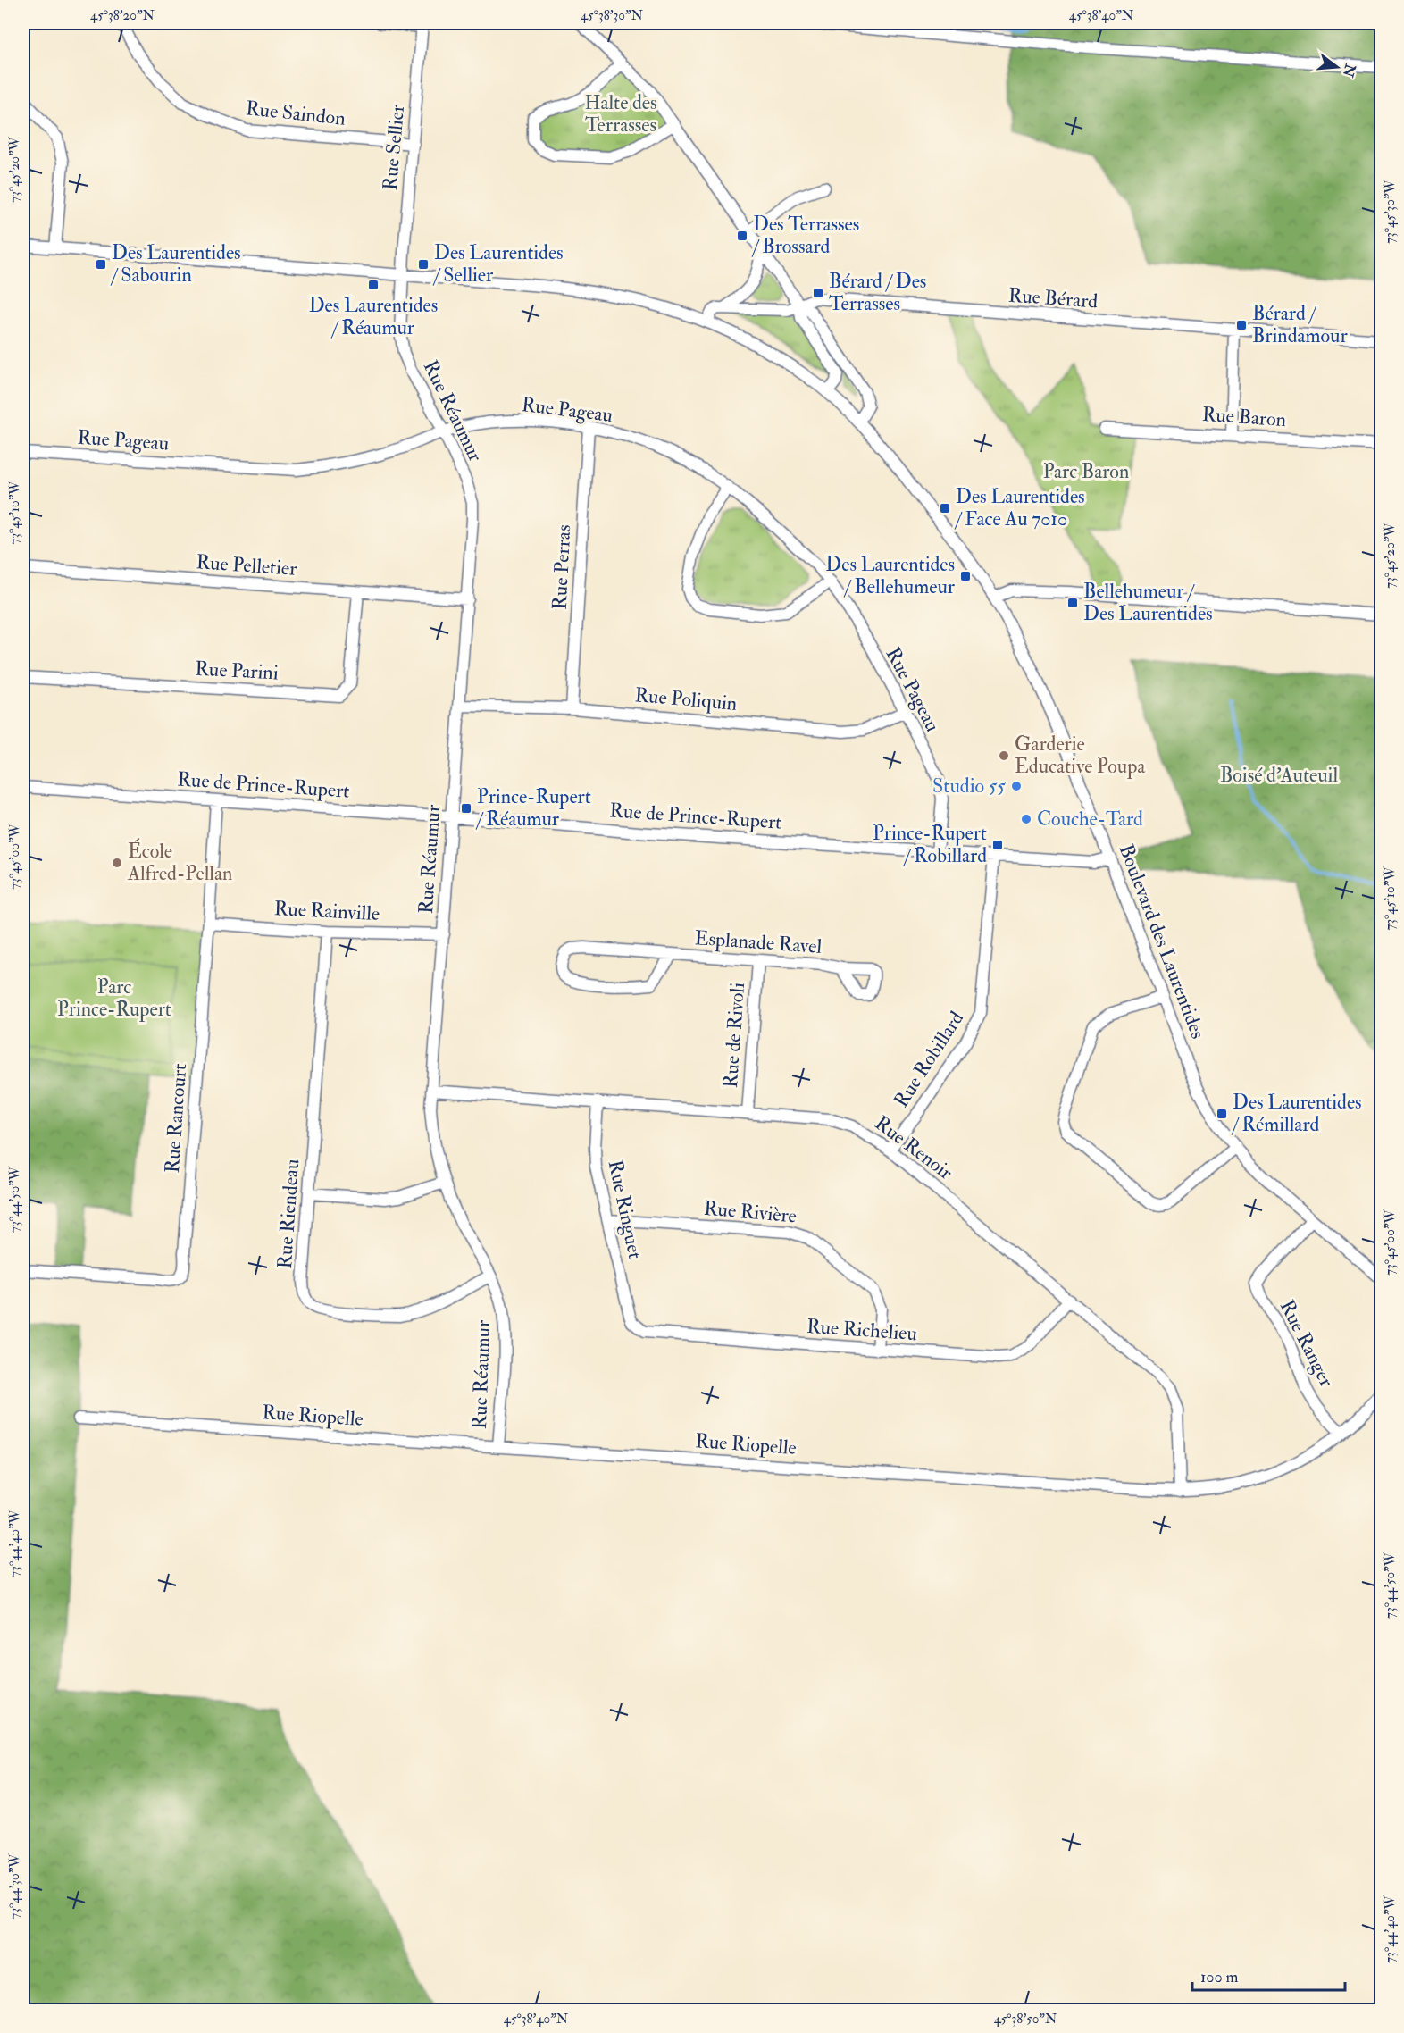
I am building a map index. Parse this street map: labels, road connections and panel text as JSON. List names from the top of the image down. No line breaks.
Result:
{"streets":{"street":["Rue Saindon","Rue Sellier","Rue Bérard","Rue Pageau","Rue Réaumur","Rue Baron","Rue Pelletier","Rue Perras","Rue Parini","Rue Poliquin","Rue de Prince-Rupert","Rue Rainville","Boulevard des Laurentides","Esplanade Ravel","Rue de Rivoli","Rue Robillard","Rue Rancourt","Rue Renoir","Rue Ringuet","Rue Rivière","Rue Riendeau","Rue Richelieu","Rue Ranger","Rue Riopelle"]},"crossings":[["Rue Saindon","Rue Sellier"],["Rue Sellier","Rue Réaumur"],["Rue Sellier","Boulevard des Laurentides"],["Rue Pageau","Rue Réaumur"],["Rue Pageau","Rue Perras"],["Rue Pageau","Rue Poliquin"],["Rue Pageau","Rue de Prince-Rupert"],["Rue Réaumur","Rue Pelletier"],["Rue Réaumur","Rue Poliquin"],["Rue Réaumur","Rue de Prince-Rupert"],["Rue Réaumur","Rue Rainville"],["Rue Réaumur","Boulevard des Laurentides"],["Rue Réaumur","Rue Renoir"],["Rue Réaumur","Rue Riendeau"],["Rue Réaumur","Rue Riopelle"],["Rue Pelletier","Rue Parini"],["Rue Perras","Rue Poliquin"],["Rue de Prince-Rupert","Boulevard des Laurentides"],["Rue de Prince-Rupert","Rue Robillard"],["Rue de Prince-Rupert","Rue Rancourt"],["Rue Rainville","Rue Rancourt"],["Rue Rainville","Rue Riendeau"],["Boulevard des Laurentides","Rue Ranger"],["Esplanade Ravel","Rue de Rivoli"],["Rue de Rivoli","Rue Renoir"],["Rue Robillard","Rue Renoir"],["Rue Renoir","Rue Ringuet"],["Rue Renoir","Rue Richelieu"],["Rue Renoir","Rue Riopelle"],["Rue Ringuet","Rue Rivière"],["Rue Ringuet","Rue Richelieu"],["Rue Rivière","Rue Richelieu"],["Rue Ranger","Rue Riopelle"]],"parks":["Halte des Terrasses","Parc Baron","Boisé d'Auteuil","Parc Prince-Rupert"],"places":{"transit":["Des Terrasses / Brossard","Des Laurentides / Sabourin","Des Laurentides / Sellier","Des Laurentides / Réaumur","Bérard / Des Terrasses","Bérard / Brindamour","Des Laurentides / Face Au 7010","Des Laurentides / Bellehumeur","Bellehumeur / Des Laurentides","Prince-Rupert / Réaumur","Prince-Rupert / Robillard","Des Laurentides / Rémillard"],"other":["Garderie Educative Poupa","Studio 55","Couche-Tard","École Alfred-Pellan"]},"scale_bar":"100 m","north":"right","coordinates":["45°38'20\"N","45°38'30\"N","45°38'40\"N","73°45'20\"W","73°45'30\"W","73°45'10\"W","73°45'00\"W","73°44'50\"W","73°44'40\"W","73°44'30\"W","45°38'50\"N"]}
